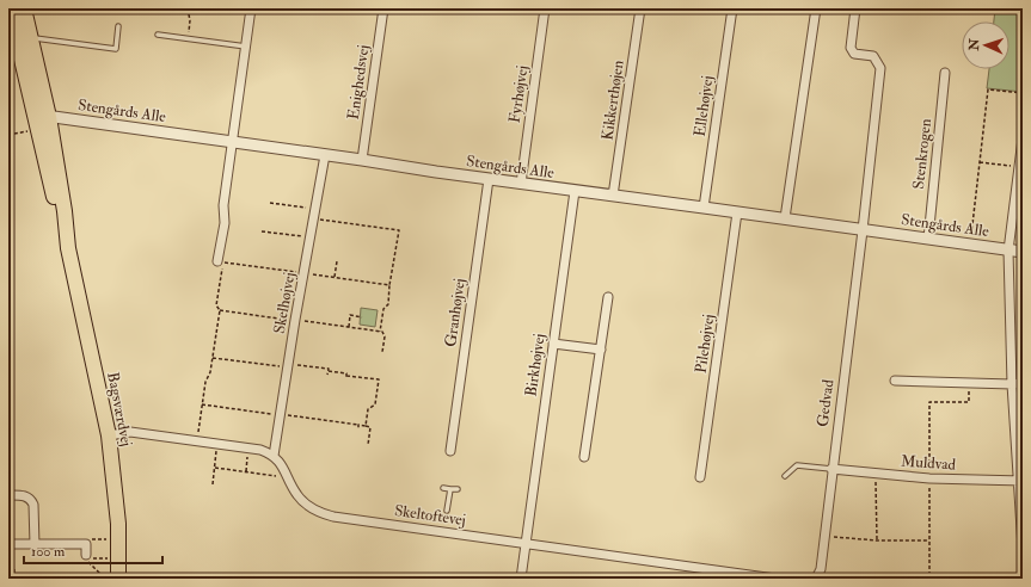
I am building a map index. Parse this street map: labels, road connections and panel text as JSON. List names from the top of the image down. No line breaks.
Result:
{"streets":{"main road":["Bagsværdvej"],"street":["Enighedsvej","Fyrhøjvej","Kikkerthøjen","Ellehøjvej","Stengårds Alle","Stenkrogen","Skelhøjvej","Granhøjvej","Pilehøjvej","Birkhøjvej","Gedvad","Muldvad","Skeltoftevej"]},"crossings":[["Enighedsvej","Stengårds Alle"],["Fyrhøjvej","Stengårds Alle"],["Kikkerthøjen","Stengårds Alle"],["Ellehøjvej","Stengårds Alle"],["Stengårds Alle","Stenkrogen"],["Stengårds Alle","Skelhøjvej"],["Stengårds Alle","Granhøjvej"],["Stengårds Alle","Pilehøjvej"],["Stengårds Alle","Birkhøjvej"],["Stengårds Alle","Gedvad"],["Stengårds Alle","Bagsværdvej"],["Skelhøjvej","Skeltoftevej"],["Birkhøjvej","Skeltoftevej"],["Gedvad","Muldvad"]],"scale_bar":"100 m","north":"left"}
